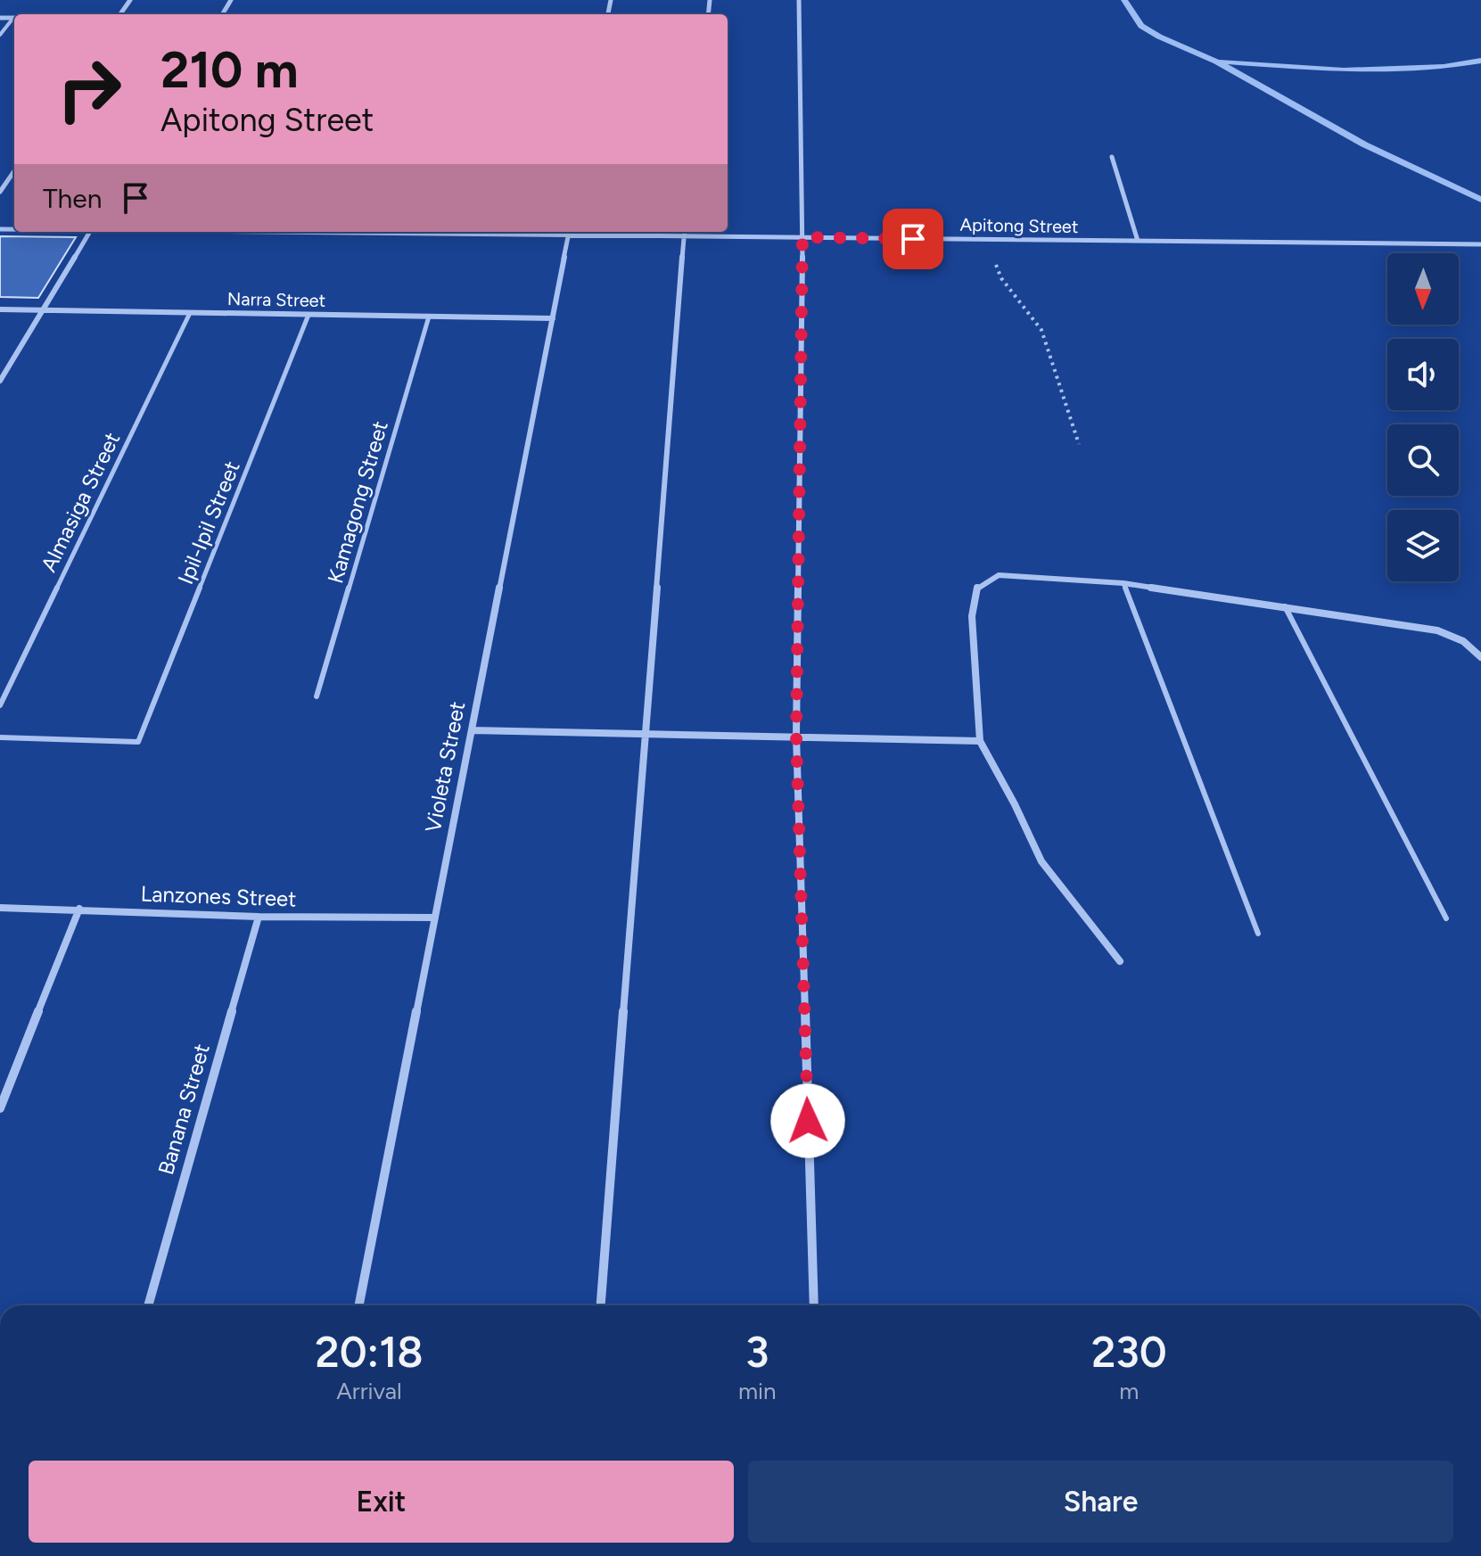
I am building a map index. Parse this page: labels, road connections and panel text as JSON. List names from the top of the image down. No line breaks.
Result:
{"streets":{"street":["Apitong Street","Narra Street","Violeta Street","Lanzones Street","Banana Street"],"lane":["Almasiga Street","Kamagong Street","Ipil-Ipil Street"]},"crossings":[["Apitong Street","Violeta Street"],["Narra Street","Almasiga Street"],["Narra Street","Kamagong Street"],["Narra Street","Ipil-Ipil Street"],["Narra Street","Violeta Street"],["Violeta Street","Lanzones Street"],["Lanzones Street","Banana Street"]],"north":"bottom","page":{"turn":["210 m","Apitong Street"],"then":"Then","eta":["20:18","Arrival","3","min","230","m"],"buttons":["Exit","Share"]}}
